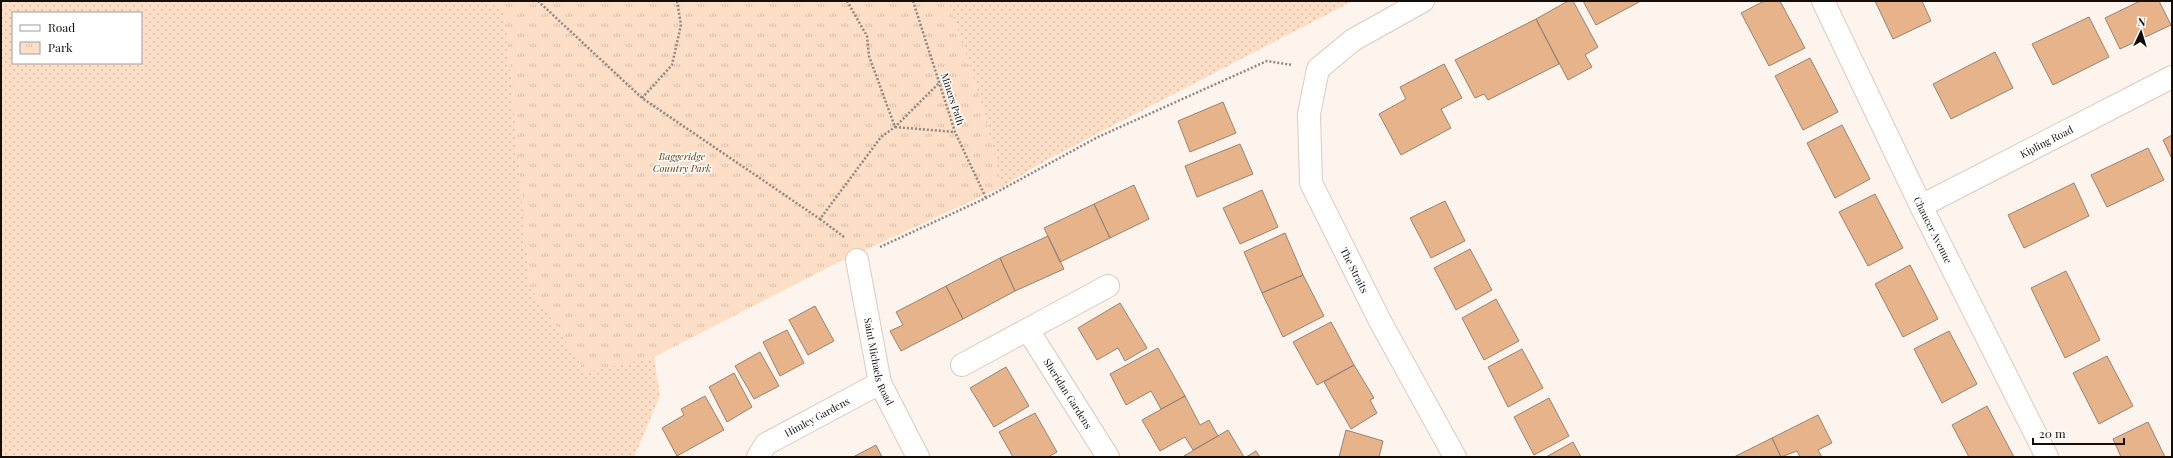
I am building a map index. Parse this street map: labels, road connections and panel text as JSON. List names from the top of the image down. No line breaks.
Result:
{"streets":{"street":["Kipling Road","Chaucer Avenue","The Straits","Saint Michaels Road","Sheridan Gardens","Himley Gardens"],"path":["Miners Path"]},"crossings":[["Kipling Road","Chaucer Avenue"],["Saint Michaels Road","Himley Gardens"]],"parks":["Baggeridge Country Park"],"legend":["Road","Park"],"scale_bar":"20 m","north":"top"}
